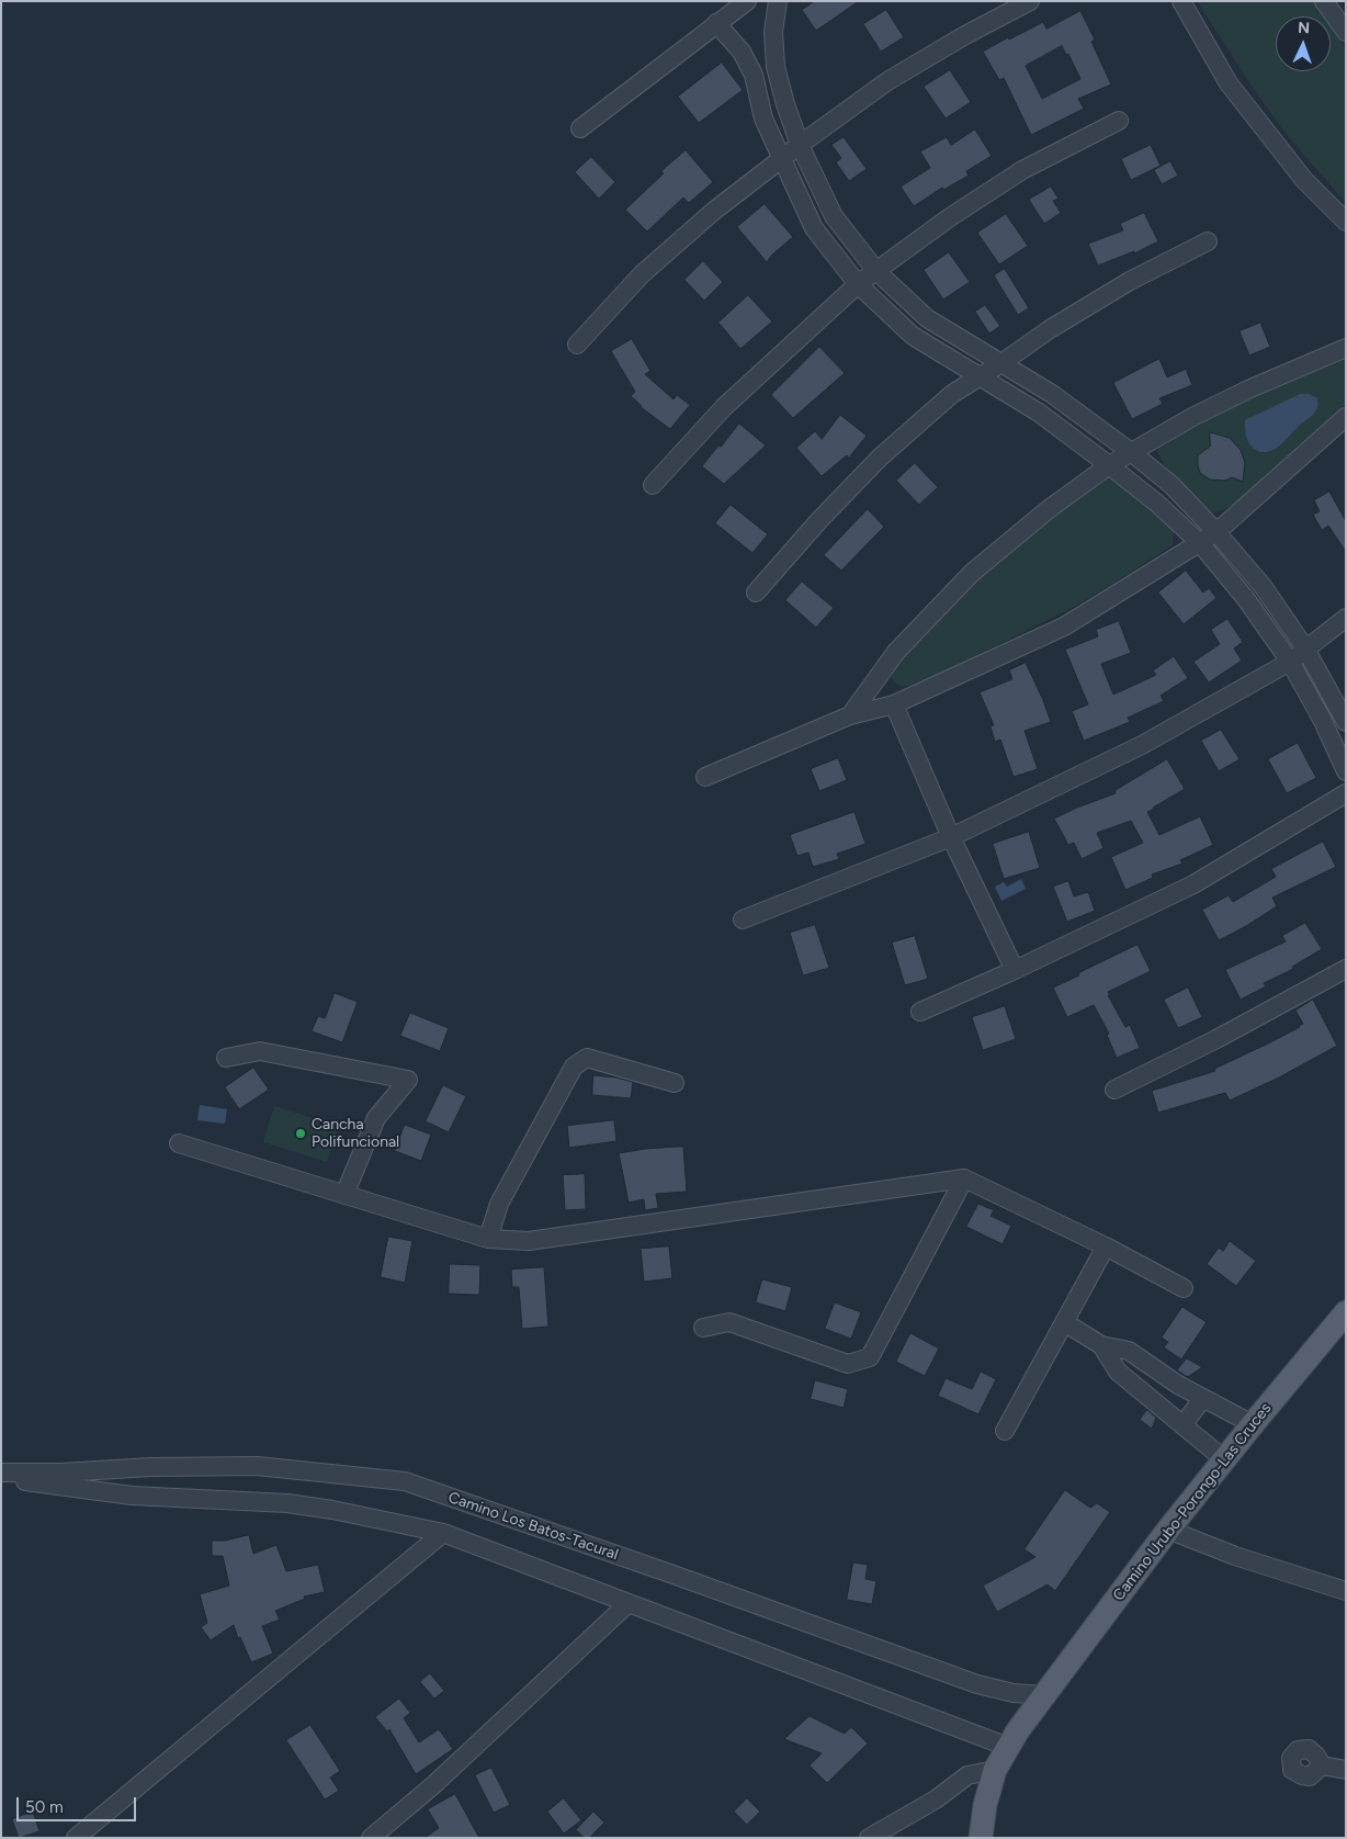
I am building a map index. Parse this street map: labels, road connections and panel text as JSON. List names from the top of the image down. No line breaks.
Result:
{"streets":{"main road":["Camino Urubo-Porongo-Las Cruces"],"street":["Camino Los Batos-Tacural"]},"crossings":[["Camino Urubo-Porongo-Las Cruces","Camino Los Batos-Tacural"]],"places":["Cancha Polifuncional"],"scale_bar":"50 m","north":"top"}
